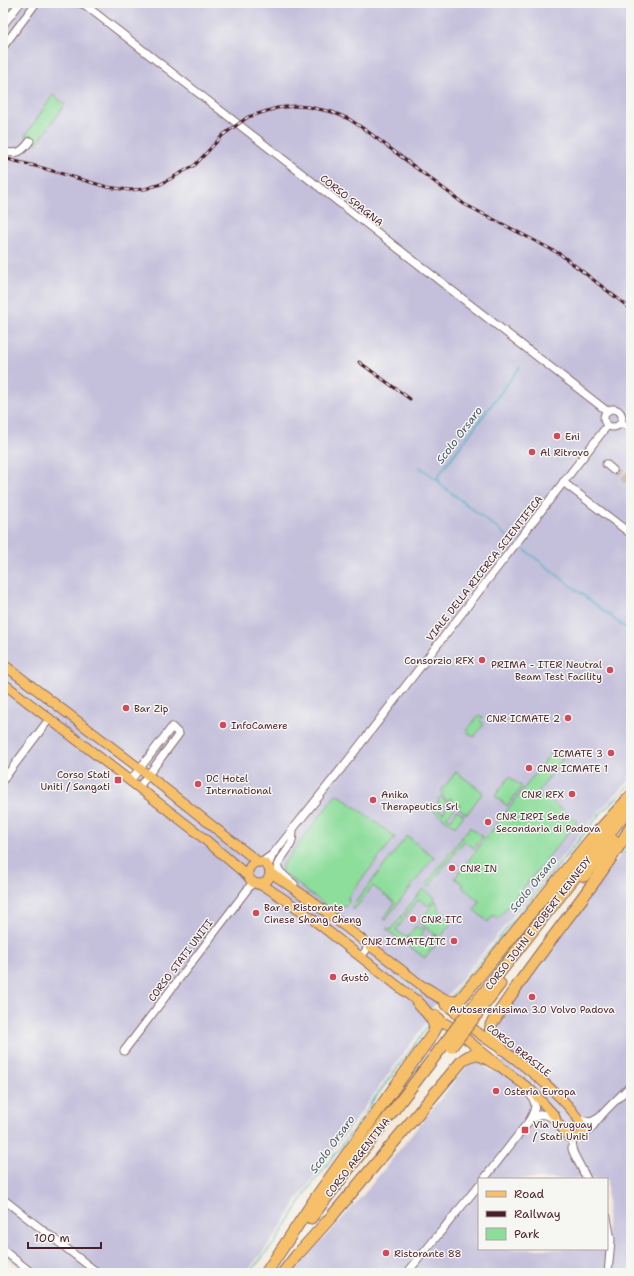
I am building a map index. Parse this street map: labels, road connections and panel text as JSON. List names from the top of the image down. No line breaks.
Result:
{"streets":{"highway":["CORSO JOHN E ROBERT KENNEDY","CORSO ARGENTINA"],"main road":["CORSO BRASILE"],"street":["CORSO SPAGNA","VIALE DELLA RICERCA SCIENTIFICA","CORSO STATI UNITI"]},"crossings":[["CORSO SPAGNA","VIALE DELLA RICERCA SCIENTIFICA"],["VIALE DELLA RICERCA SCIENTIFICA","CORSO STATI UNITI"],["CORSO JOHN E ROBERT KENNEDY","CORSO BRASILE"],["CORSO JOHN E ROBERT KENNEDY","CORSO ARGENTINA"]],"water":["Scolo Orsaro"],"places":{"other":["Eni","Al Ritrovo","Consorzio RFX","PRIMA - ITER Neutral Beam Test Facility","Bar Zip","CNR ICMATE 2","InfoCamere","ICMATE 3","CNR ICMATE 1","DC Hotel International","CNR RFX","Anika Therapeutics Srl","CNR IRPI Sede Secondaria di Padova","CNR IN","Bar e Ristorante Cinese Shang Cheng","CNR ITC","CNR ICMATE/ITC","Gustò","Autoserenissima 3.0 Volvo Padova","Osteria Europa","Ristorante 88"],"transit":["Corso Stati Uniti / Sangati","Via Uruguay / Stati Uniti"]},"legend":["Road","Railway","Park"],"scale_bar":"100 m"}
